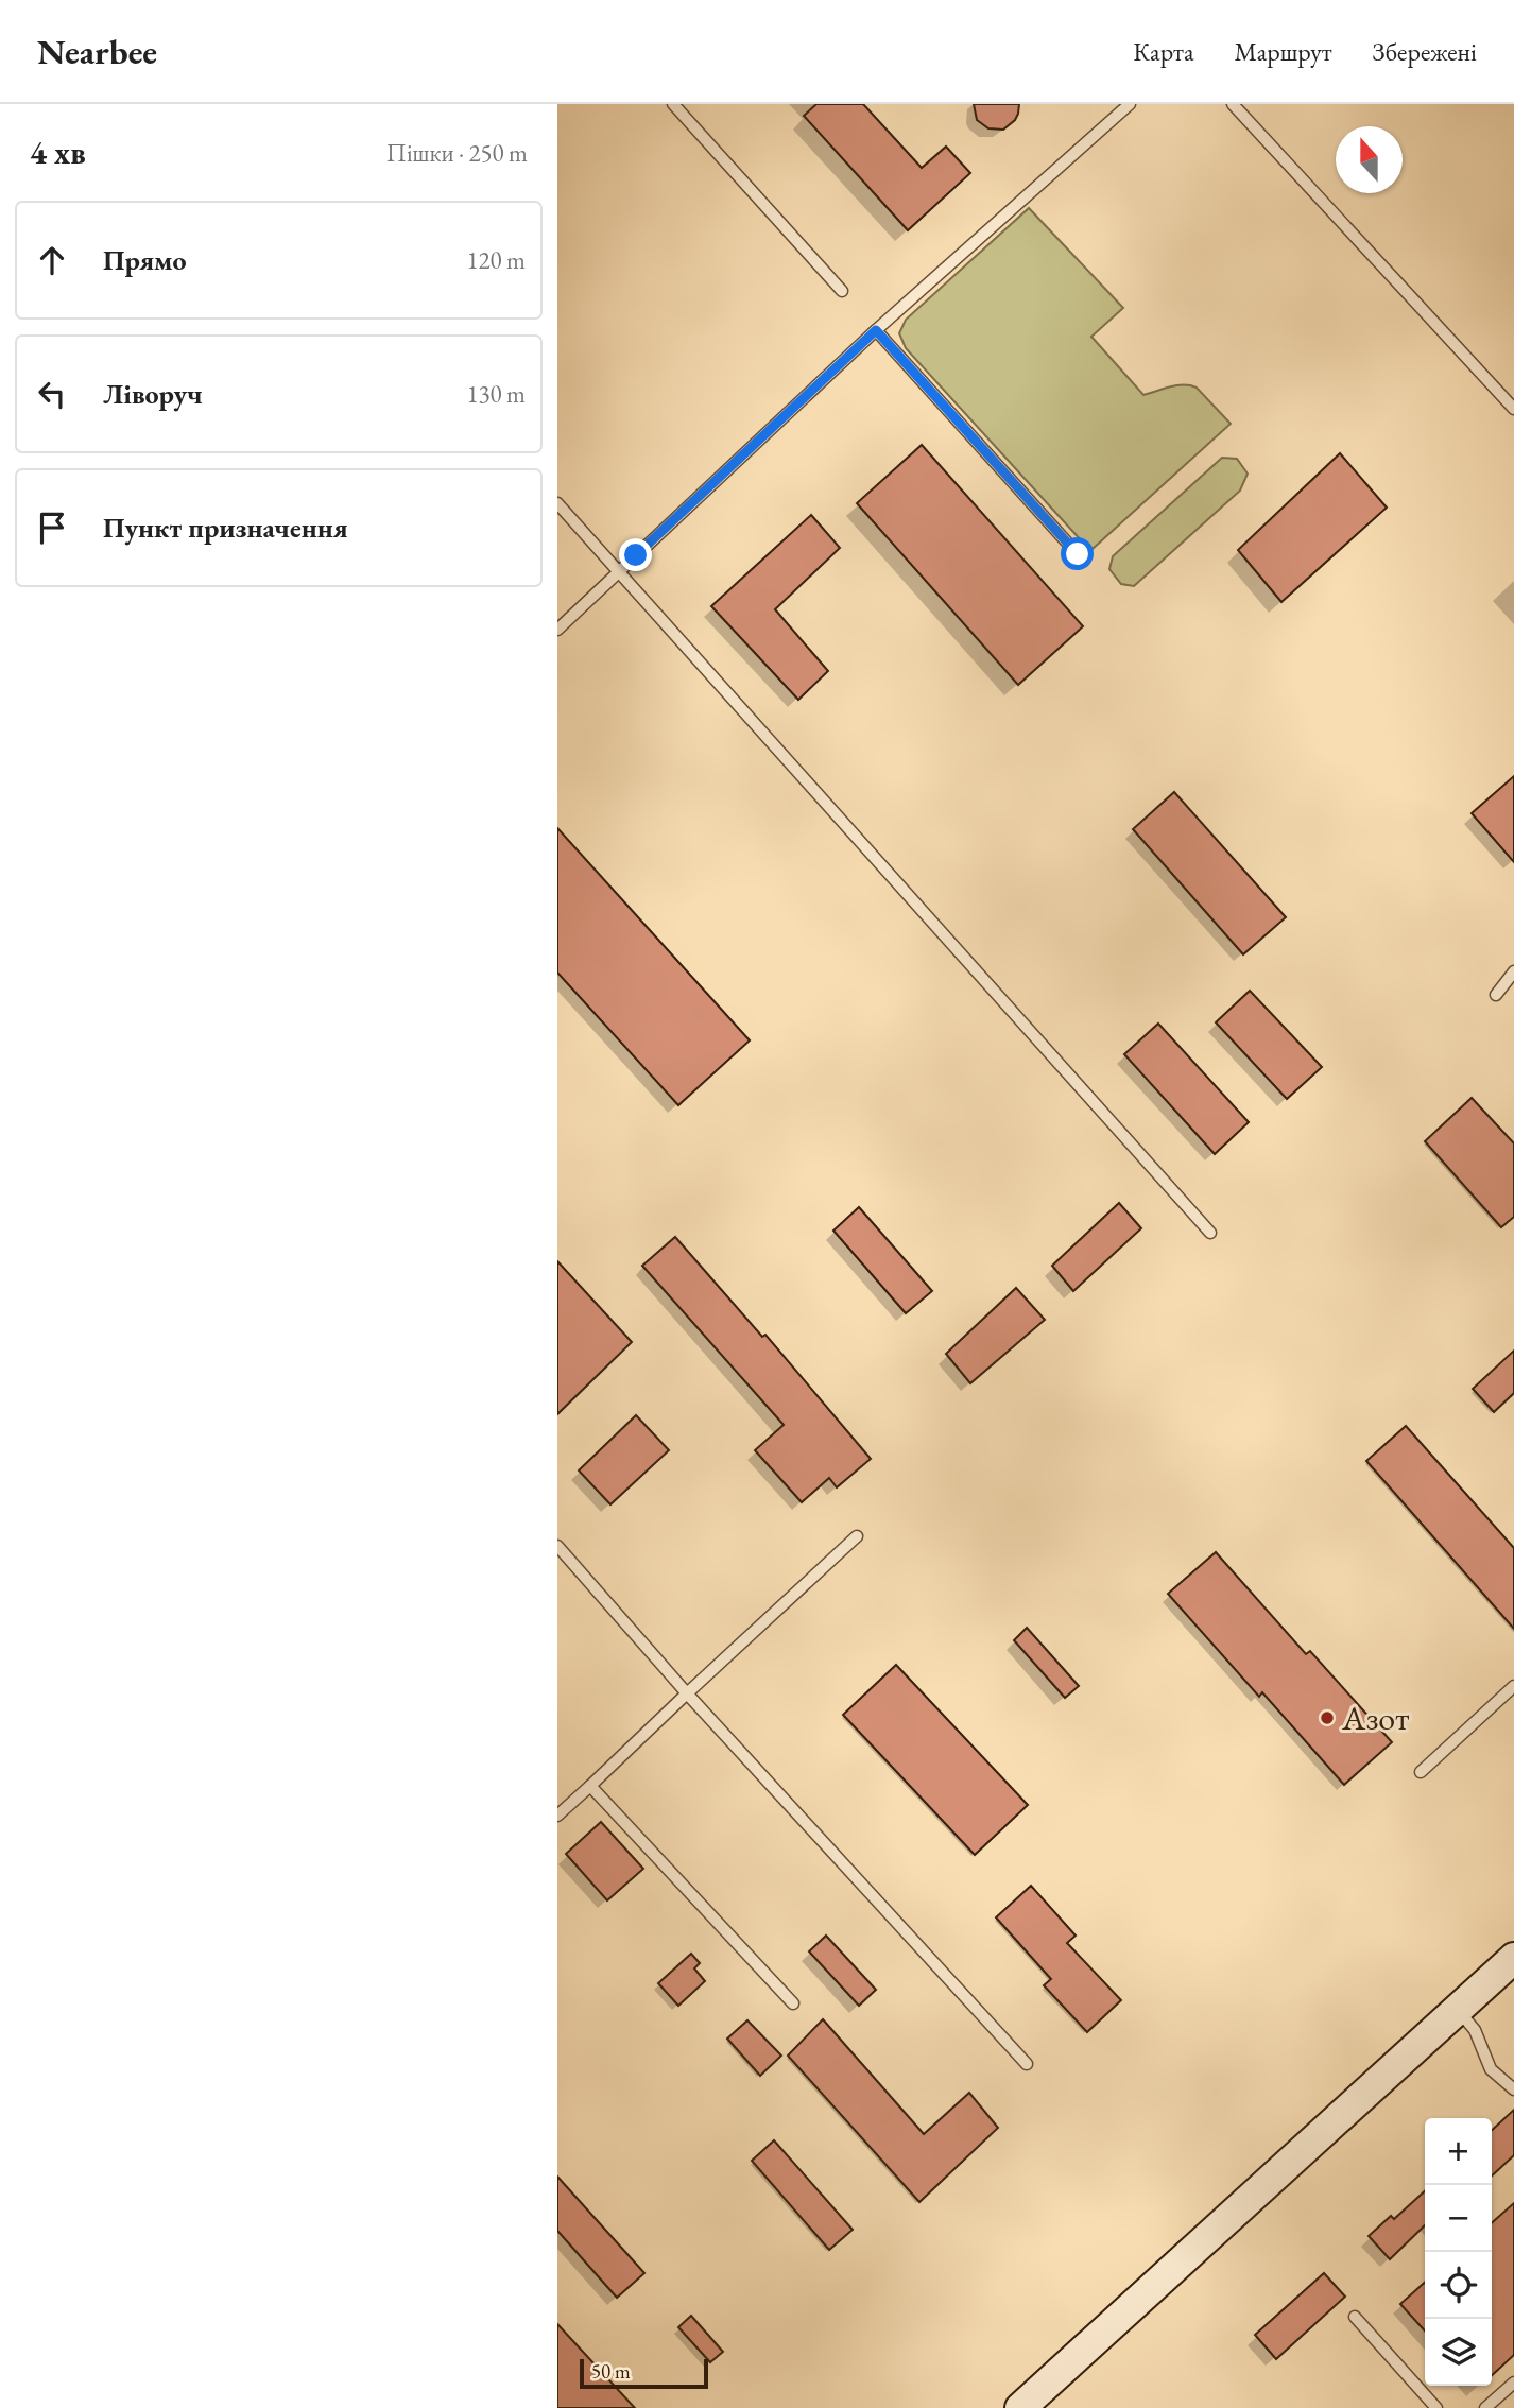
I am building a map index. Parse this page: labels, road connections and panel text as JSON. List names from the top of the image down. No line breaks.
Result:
{"places":["Азот"],"scale_bar":"50 m","north":"top","page":{"header":"Nearbee","nav":["Карта","Маршрут","Збережені"],"heading":["4 хв","Пішки · 250 m"],"list":[["Прямо","120 m"],["Ліворуч","130 m"],"Пункт призначення"],"map_buttons":["+","−"],"scale":"50 m"}}
